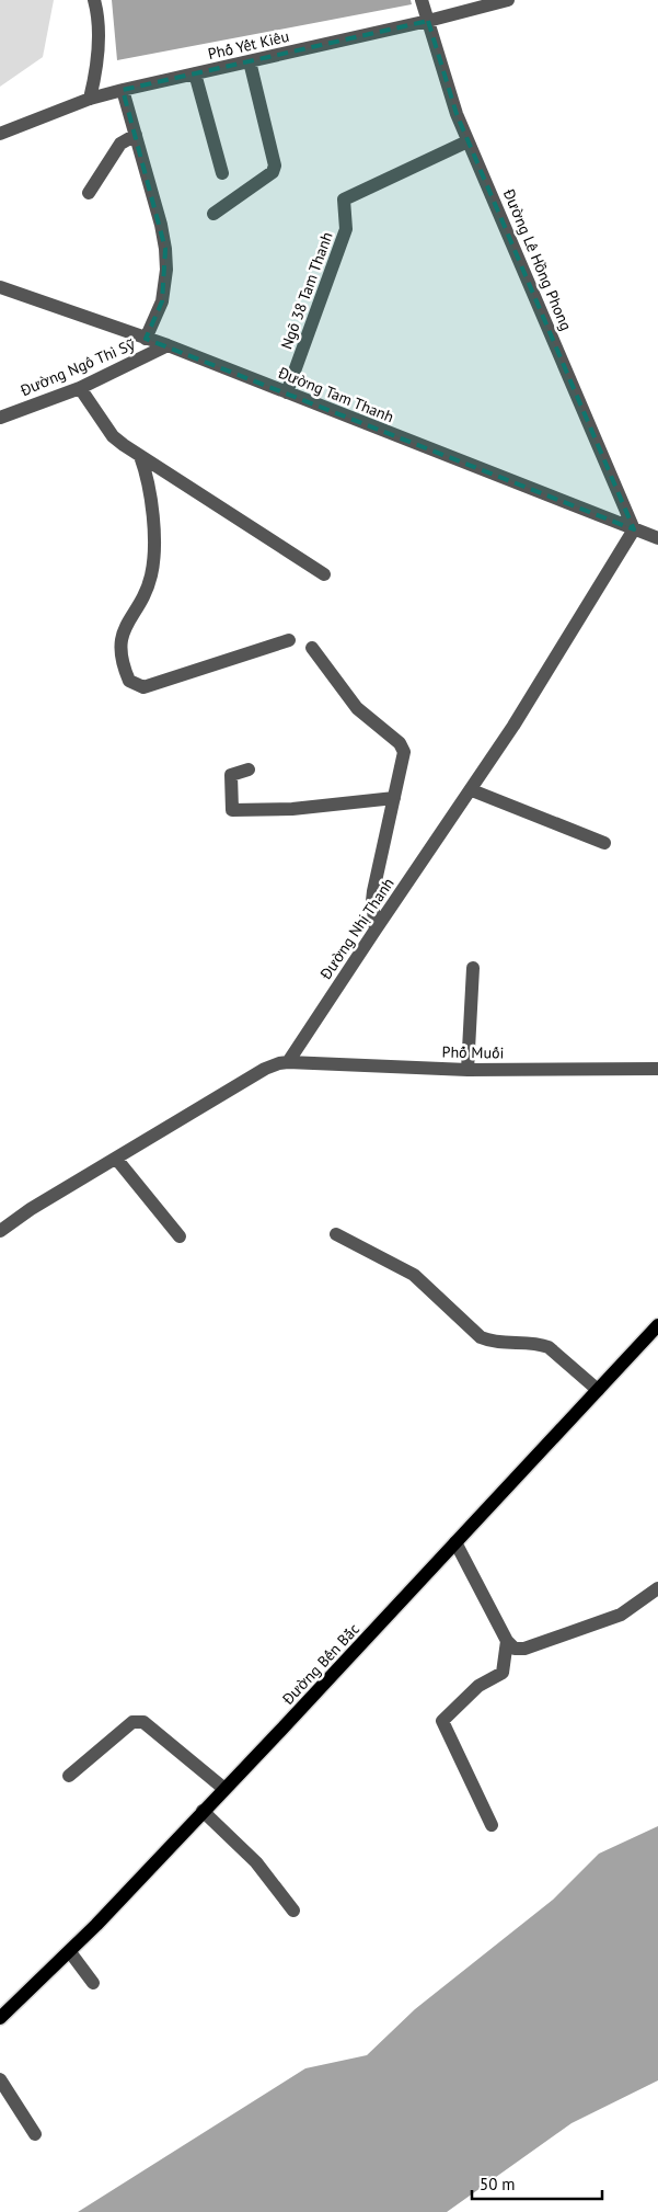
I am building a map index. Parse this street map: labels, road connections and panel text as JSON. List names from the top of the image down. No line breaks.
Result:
{"streets":{"main road":["Đường Bến Bắc"],"street":["Phố Yết Kiêu","Đường Lê Hồng Phong","Ngõ 38 Tam Thanh","Đường Ngô Thì Sỹ","Đường Tam Thanh","Đường Nhị Thanh","Phố Muối"]},"crossings":[["Phố Yết Kiêu","Đường Lê Hồng Phong"],["Đường Lê Hồng Phong","Ngõ 38 Tam Thanh"],["Đường Lê Hồng Phong","Đường Tam Thanh"],["Đường Lê Hồng Phong","Đường Nhị Thanh"],["Ngõ 38 Tam Thanh","Đường Tam Thanh"],["Đường Ngô Thì Sỹ","Đường Tam Thanh"],["Đường Tam Thanh","Đường Nhị Thanh"],["Đường Nhị Thanh","Phố Muối"]],"scale_bar":"50 m"}
